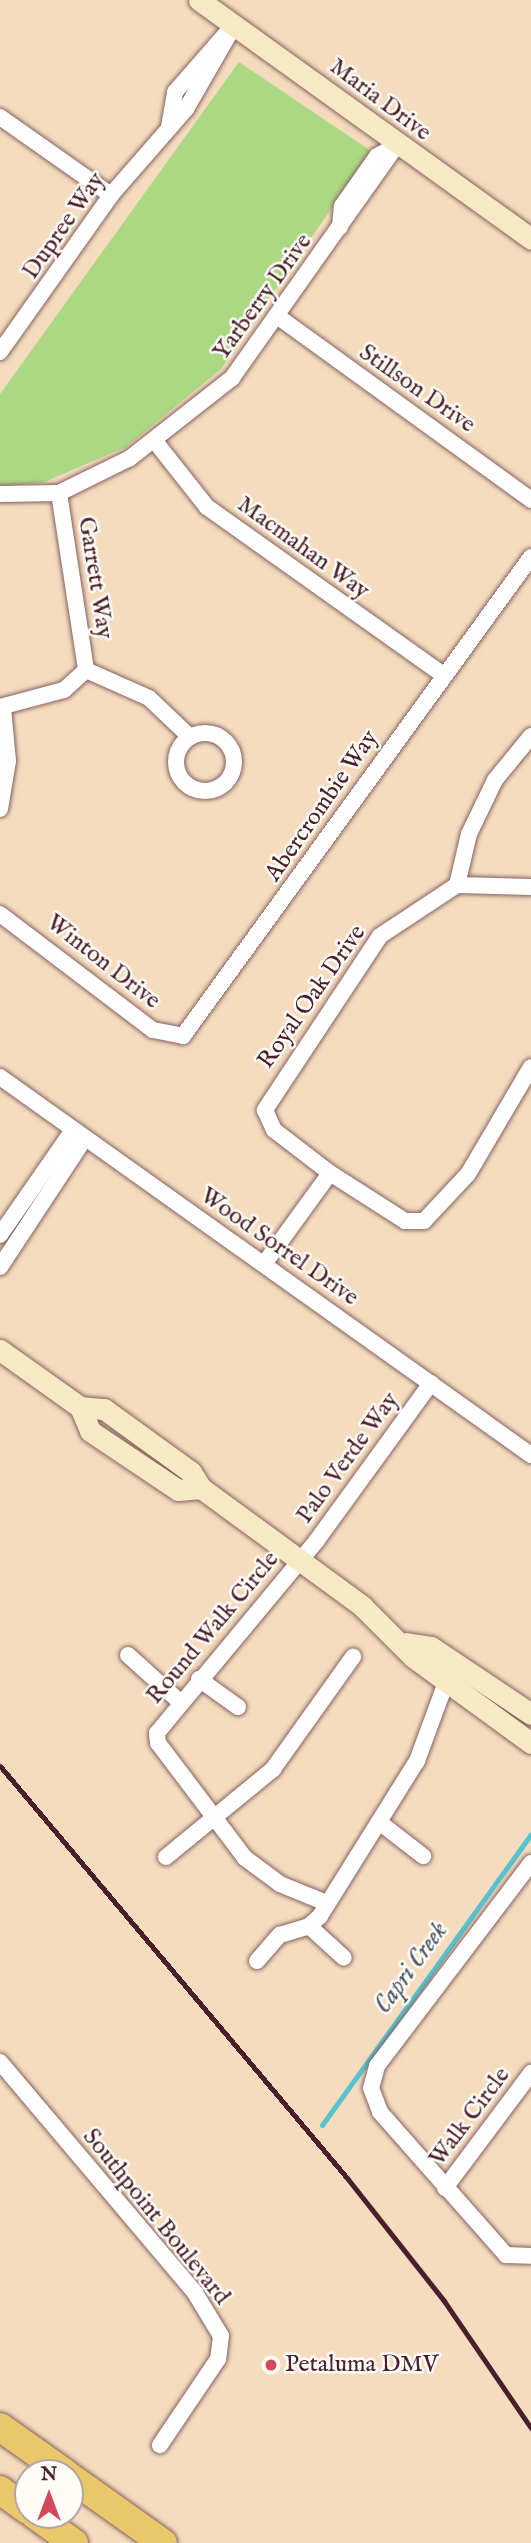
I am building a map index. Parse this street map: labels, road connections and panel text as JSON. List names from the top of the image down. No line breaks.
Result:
{"streets":{"main road":["Maria Drive"],"street":["Dupree Way","Yarberry Drive","Stillson Drive","Macmahan Way","Garrett Way","Abercrombie Way","Winton Drive","Royal Oak Drive","Wood Sorrel Drive","Palo Verde Way","Round Walk Circle","Walk Circle","Southpoint Boulevard"]},"crossings":[["Maria Drive","Dupree Way"],["Maria Drive","Yarberry Drive"],["Yarberry Drive","Stillson Drive"],["Yarberry Drive","Macmahan Way"],["Yarberry Drive","Garrett Way"],["Macmahan Way","Abercrombie Way"],["Abercrombie Way","Winton Drive"],["Wood Sorrel Drive","Palo Verde Way"],["Palo Verde Way","Round Walk Circle"]],"water":["Capri Creek"],"places":["Petaluma DMV"],"north":"top"}
